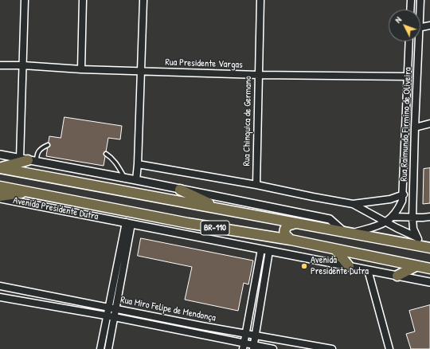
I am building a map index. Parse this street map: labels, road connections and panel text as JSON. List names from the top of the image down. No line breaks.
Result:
{"streets":{"main road":["Avenida Presidente Dutra","BR-110"],"street":["Rua Presidente Vargas","Rua Chinquica de Germano","Rua Raimundo Firmino de Oliveira","Rua Miro Felipe de Mendonça"]},"crossings":[["Rua Presidente Vargas","Rua Chinquica de Germano"],["Rua Presidente Vargas","Rua Raimundo Firmino de Oliveira"],["Rua Raimundo Firmino de Oliveira","BR-110"]],"places":["Avenida Presidente Dutra"],"north":"top left"}
